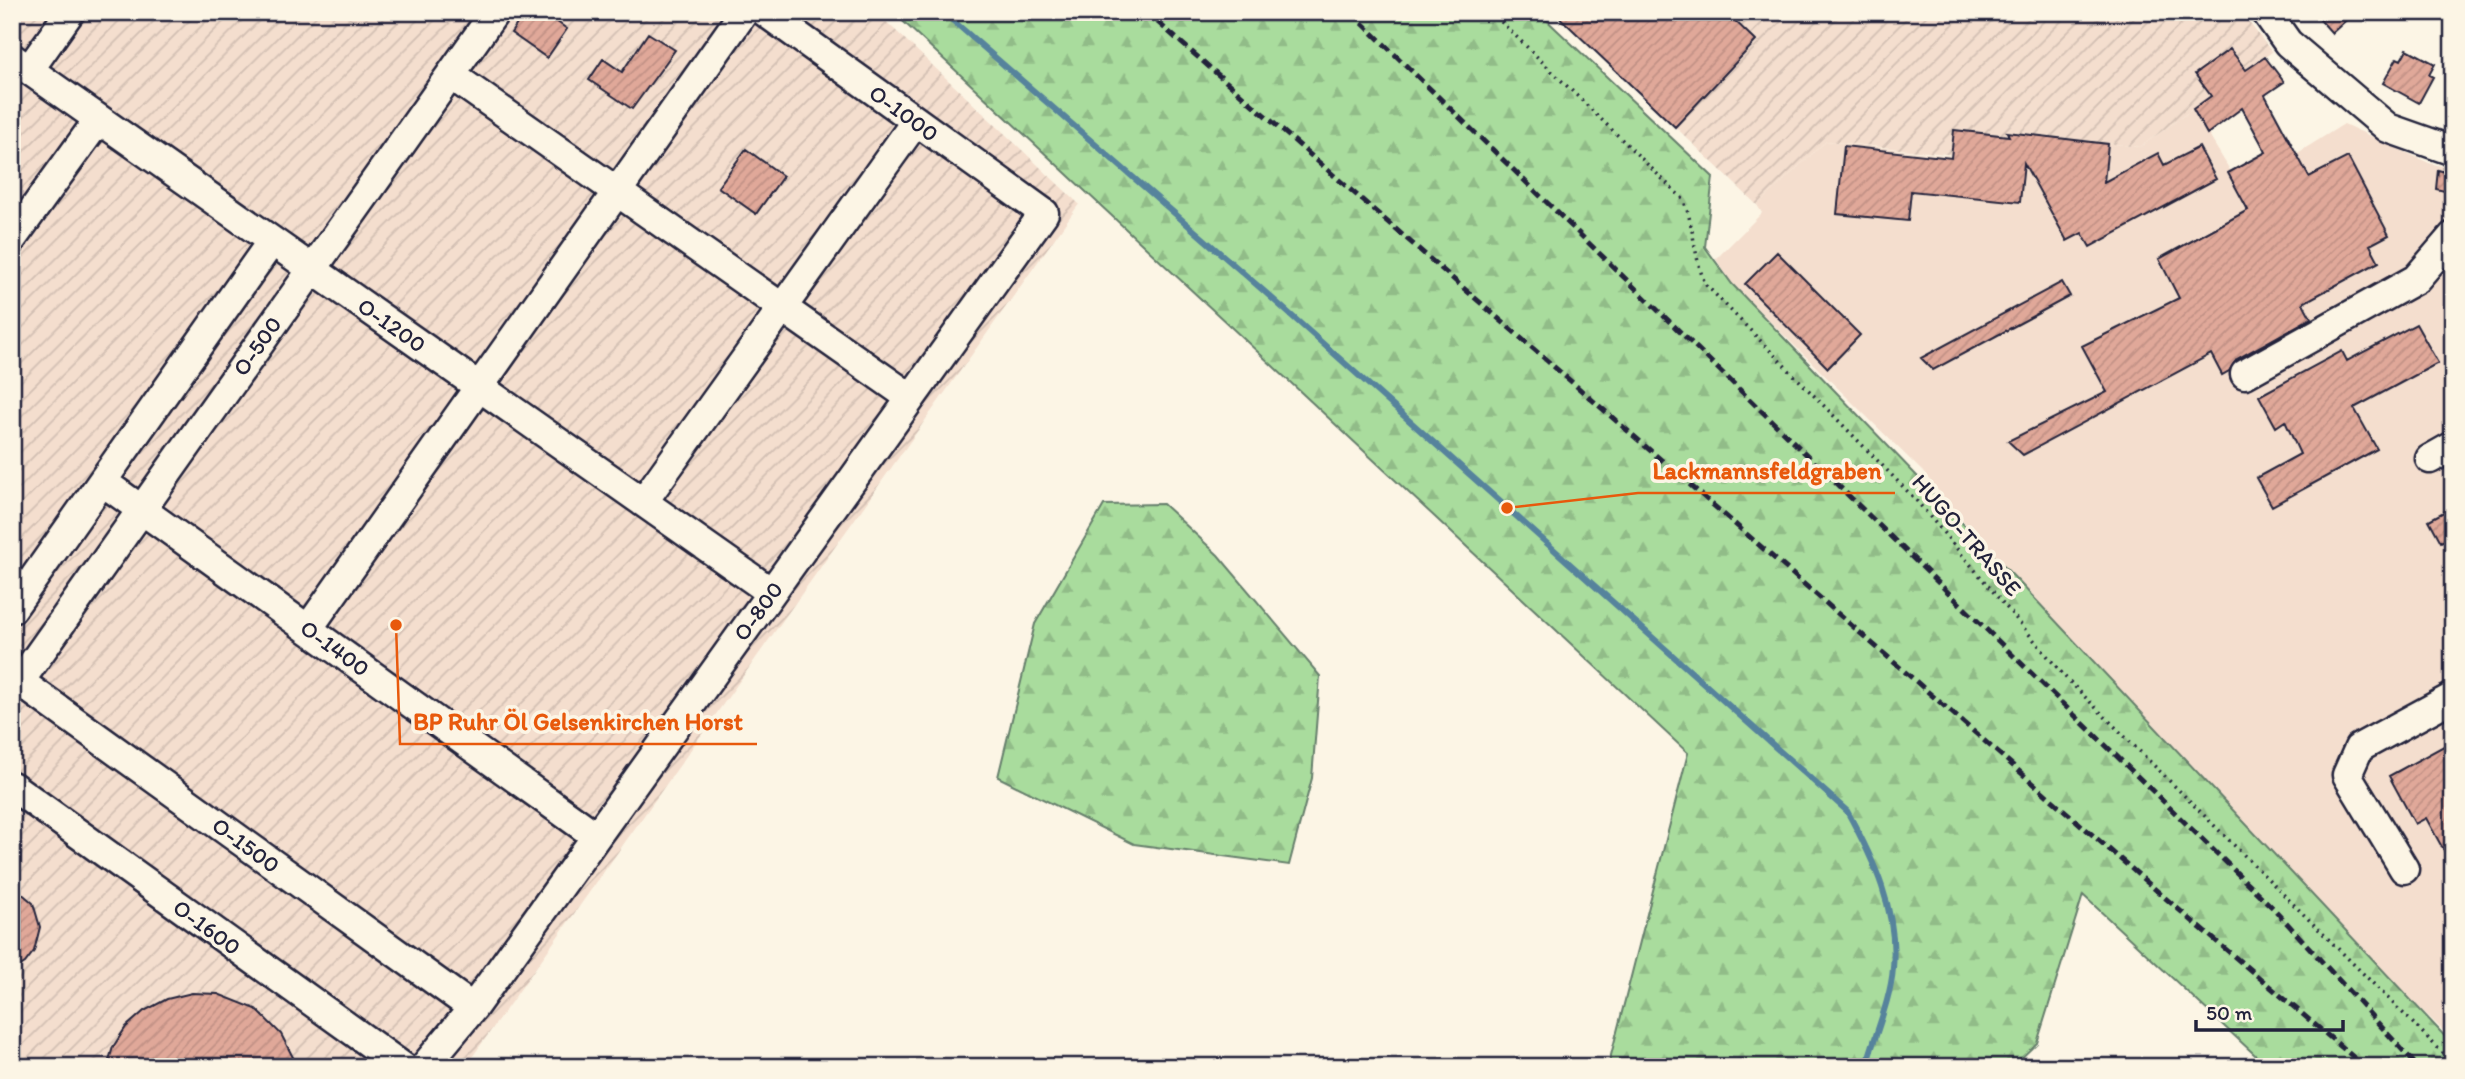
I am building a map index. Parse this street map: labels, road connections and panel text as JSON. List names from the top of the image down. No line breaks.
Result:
{"streets":{"street":["O-1000","O-1200","O-500","O-800","O-1400","O-1500","O-1600"],"path":["HUGO-TRASSE"]},"crossings":[["O-1000","O-800"],["O-1200","O-500"],["O-1200","O-800"],["O-500","O-1400"],["O-500","O-1500"],["O-800","O-1400"],["O-800","O-1500"]],"places":["Lackmannsfeldgraben","BP Ruhr Öl Gelsenkirchen Horst"],"scale_bar":"50 m"}
